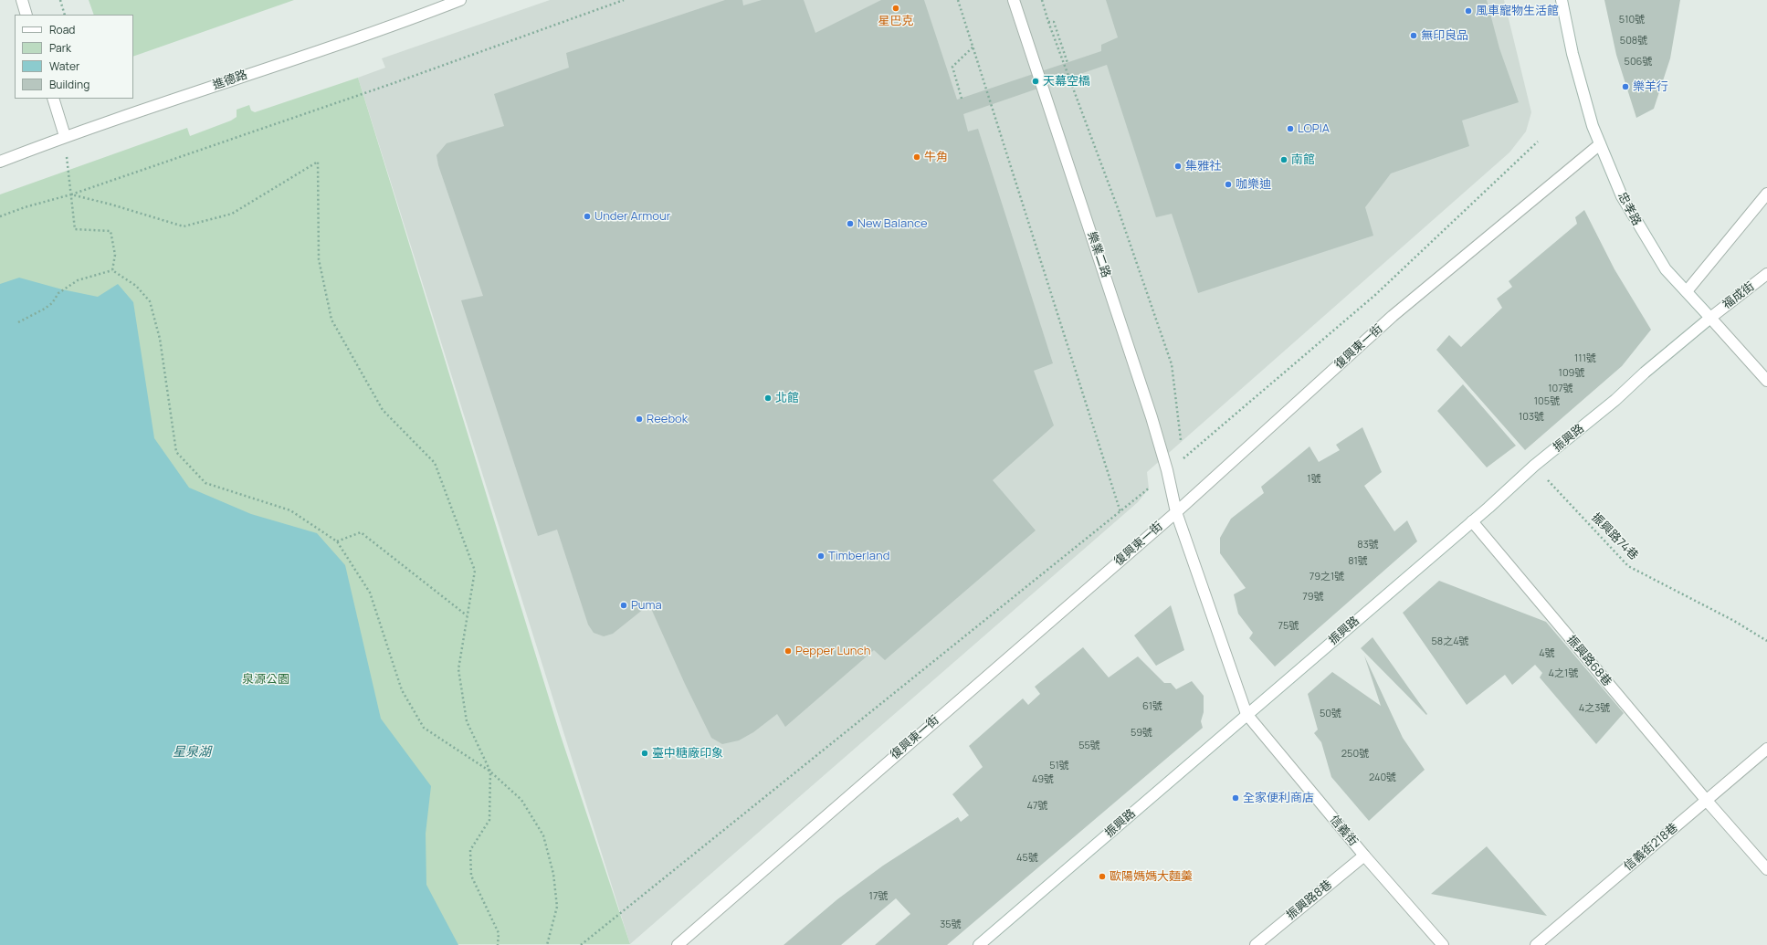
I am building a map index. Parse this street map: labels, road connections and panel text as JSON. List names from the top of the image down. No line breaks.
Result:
{"streets":{"street":["進德路","忠孝路","樂業二路","福成街","復興東一街","振興路","振興路68巷","信義街","信義街218巷","振興路8巷"],"path":["振興路74巷"]},"crossings":[["忠孝路","福成街"],["忠孝路","復興東一街"],["忠孝路","振興路"],["樂業二路","復興東一街"],["樂業二路","振興路"],["樂業二路","信義街"],["福成街","振興路"],["振興路","振興路74巷"],["振興路","振興路68巷"],["振興路","信義街"],["振興路68巷","信義街218巷"],["信義街","振興路8巷"]],"water":["星泉湖"],"parks":["泉源公園"],"places":["星巴克","風車寵物生活館","無印良品","天幕空橋","樂羊行","LOPIA","牛角","南館","集雅社","咖樂迪","Under Armour","New Balance","北館","Reebok","Timberland","Puma","Pepper Lunch","臺中糖廠印象","全家便利商店","歐陽媽媽大麵羹"],"house_numbers":["510號","508號","506號","111號","109號","107號","105號","103號","1號","83號","81號","79之1號","79號","75號","58之4號","4號","4之1號","61號","4之3號","50號","59號","55號","250號","51號","240號","49號","47號","45號","17號","35號"],"legend":["Road","Park","Water","Building"]}
